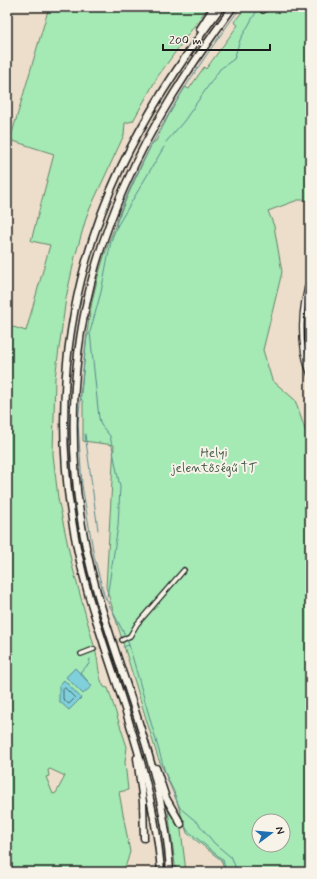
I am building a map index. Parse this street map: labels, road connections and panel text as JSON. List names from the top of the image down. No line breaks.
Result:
{"parks":["Helyi jelentőségű TT"],"scale_bar":"200 m","north":"right"}
